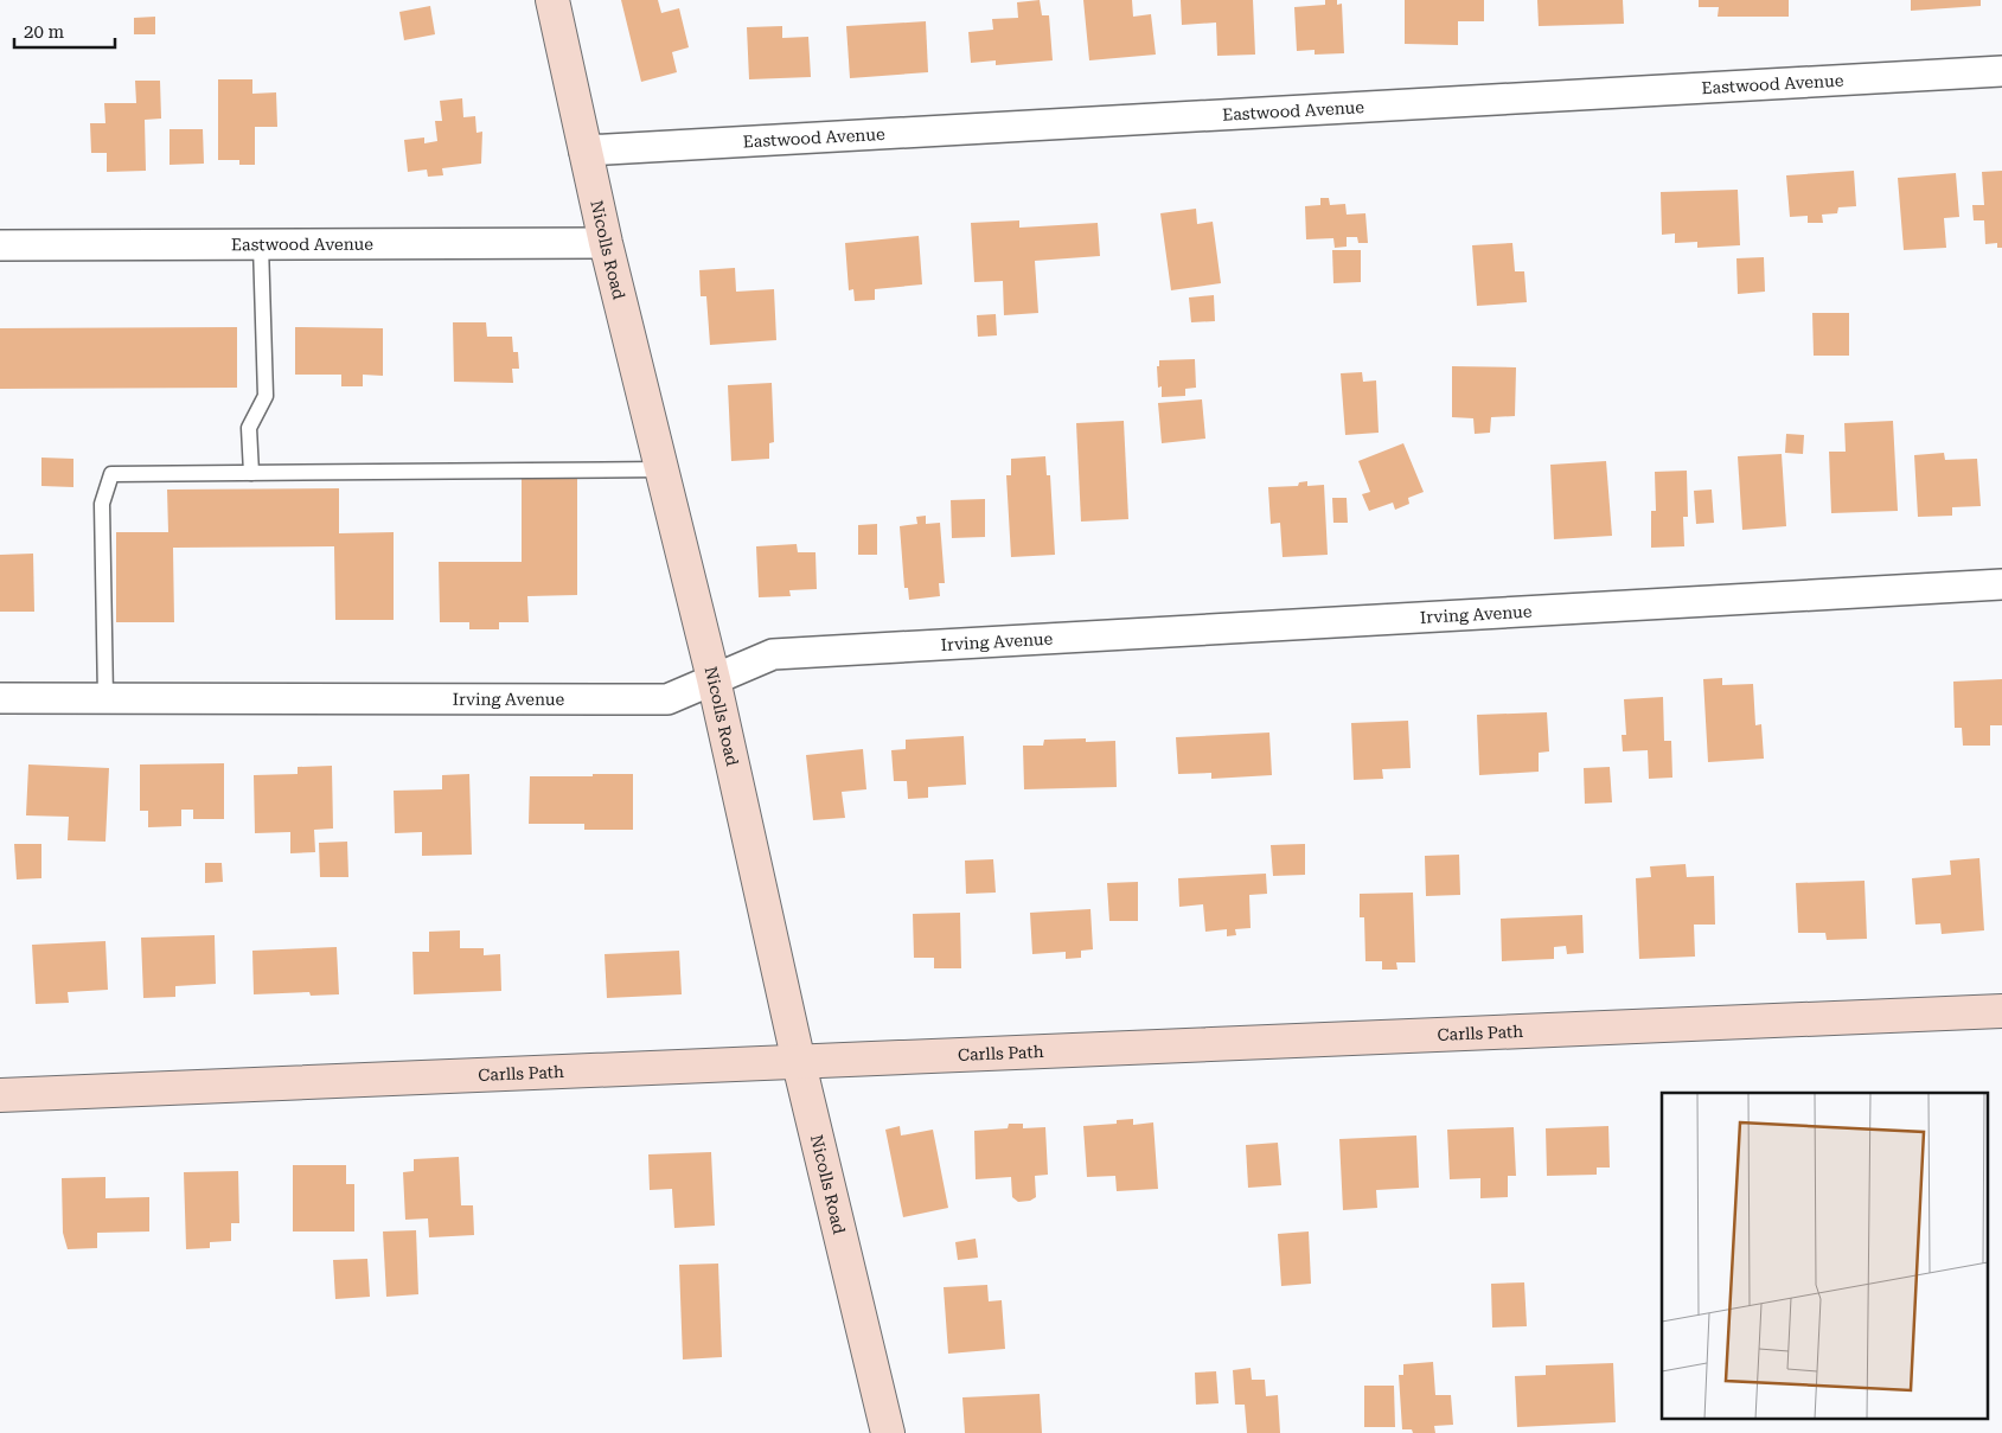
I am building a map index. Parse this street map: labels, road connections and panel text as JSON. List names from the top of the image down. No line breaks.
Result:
{"streets":{"street":["Eastwood Avenue","Nicolls Road","Irving Avenue","Carlls Path"]},"crossings":[["Eastwood Avenue","Nicolls Road"],["Nicolls Road","Irving Avenue"],["Nicolls Road","Carlls Path"]],"scale_bar":"20 m"}
